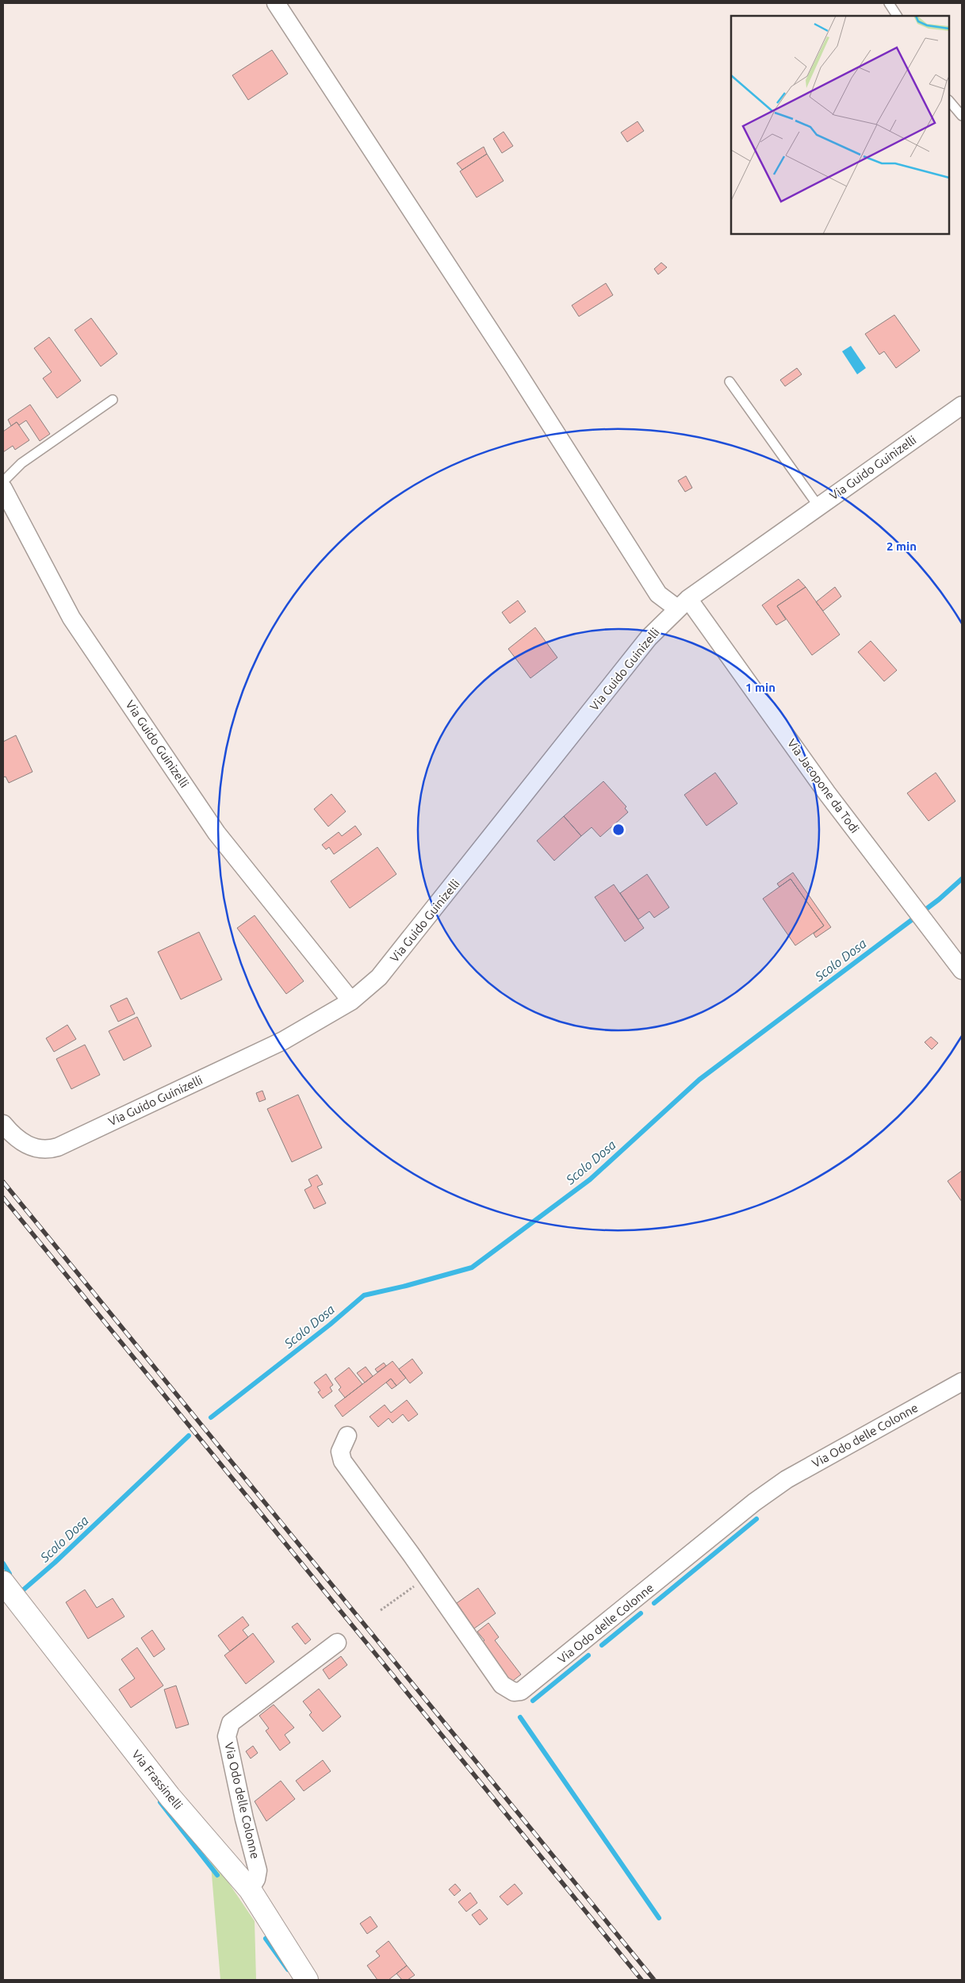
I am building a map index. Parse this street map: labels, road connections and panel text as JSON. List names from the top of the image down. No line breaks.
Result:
{"streets":{"street":["Via Guido Guinizelli","Via Jacopone da Todi","Via Odo delle Colonne","Via Frassinelli"]},"crossings":[["Via Guido Guinizelli","Via Jacopone da Todi"],["Via Odo delle Colonne","Via Frassinelli"]],"water":["Scolo Dosa"],"rings":["2 min","1 min"]}
